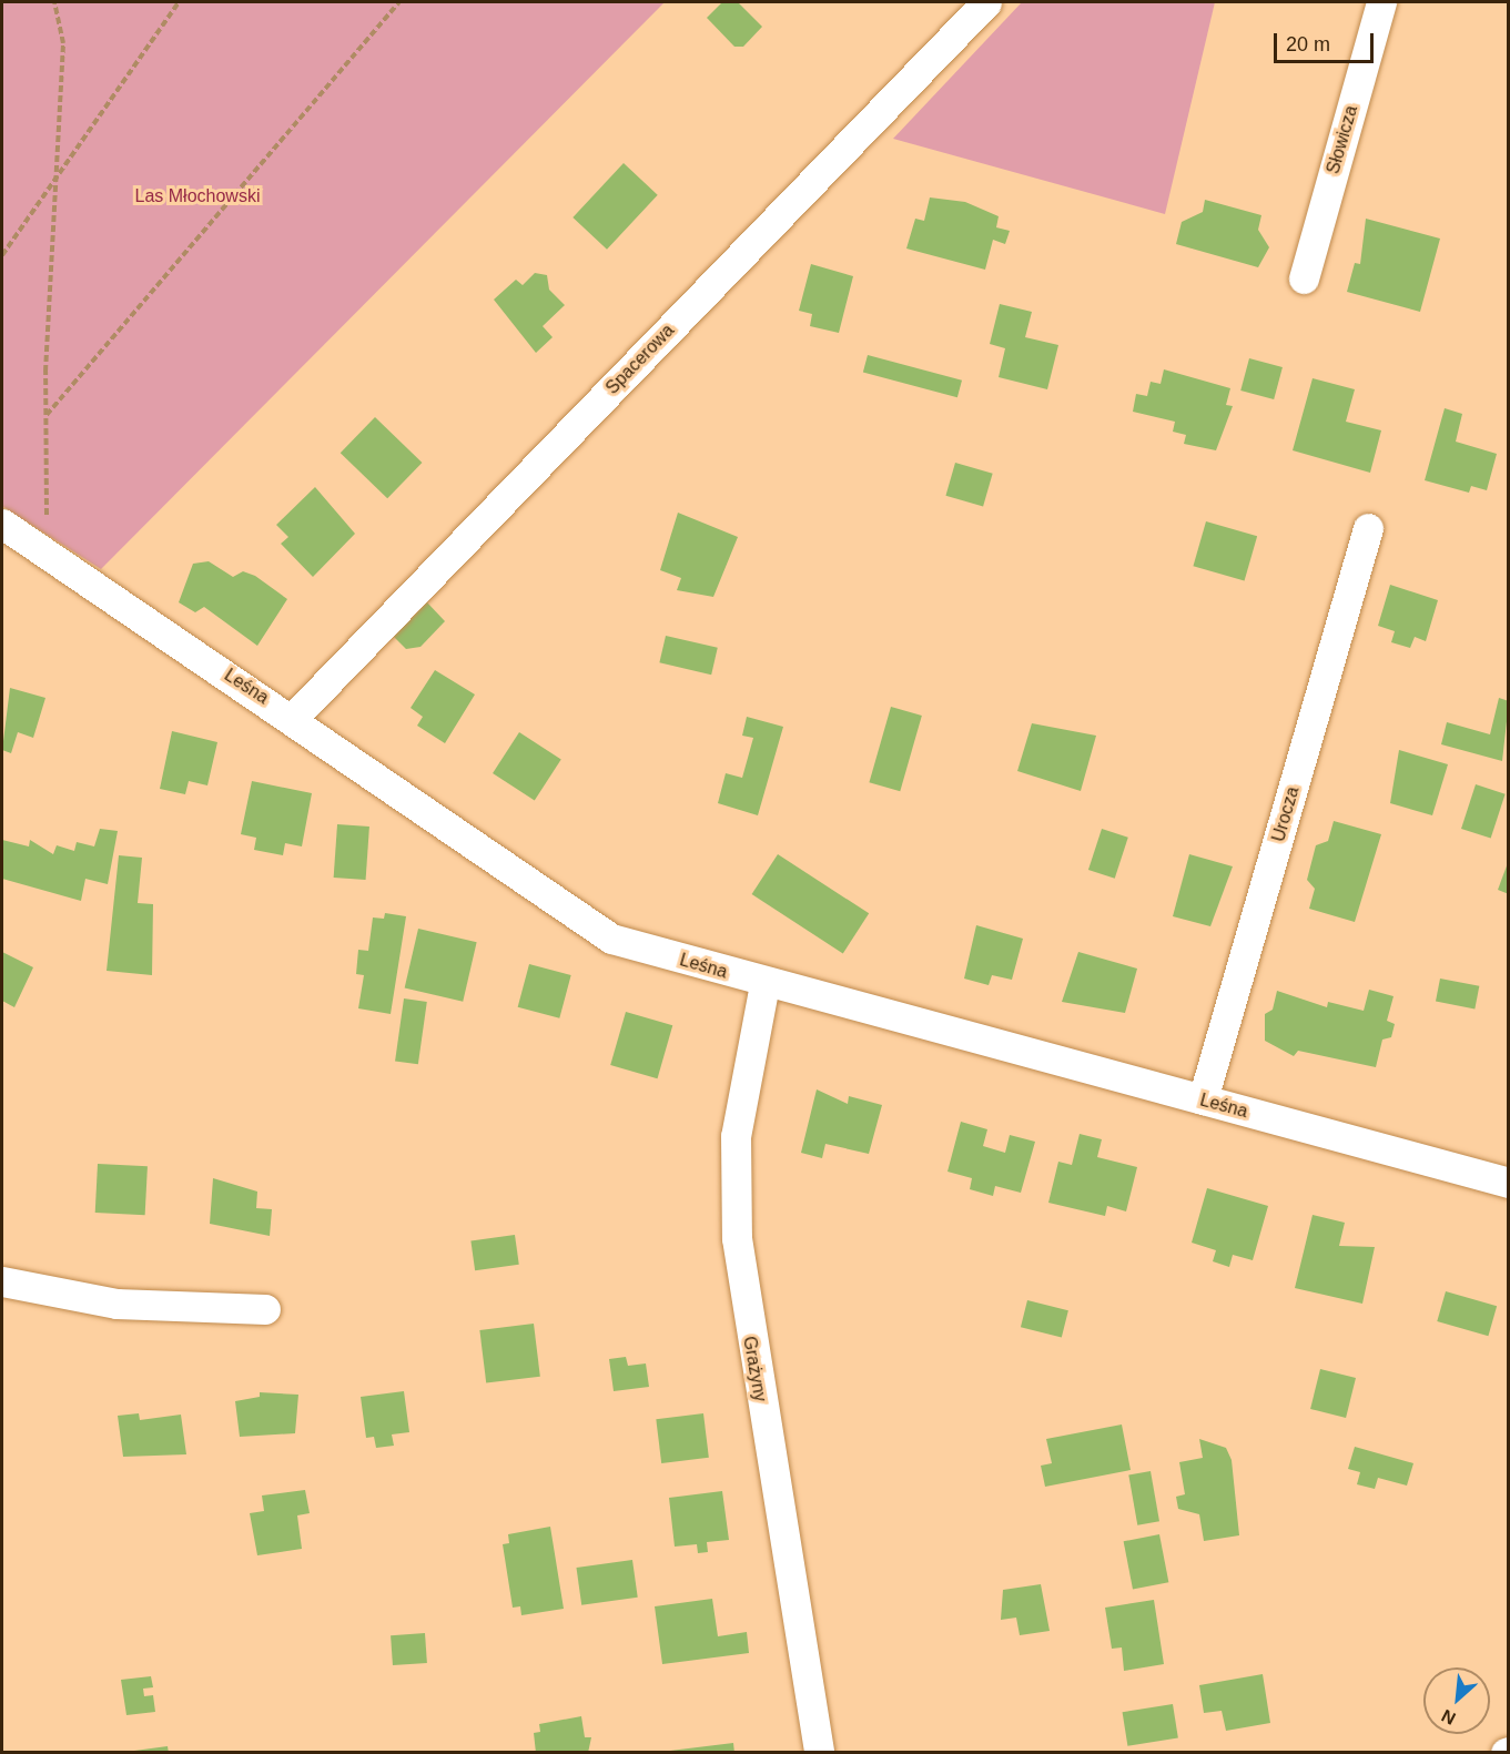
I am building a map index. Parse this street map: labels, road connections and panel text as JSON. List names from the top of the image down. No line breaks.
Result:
{"streets":{"street":["Słowicza","Spacerowa","Leśna","Urocza","Grażyny"]},"crossings":[["Spacerowa","Leśna"],["Leśna","Urocza"],["Leśna","Grażyny"]],"parks":["Las Młochowski"],"scale_bar":"20 m","north":"bottom left"}
